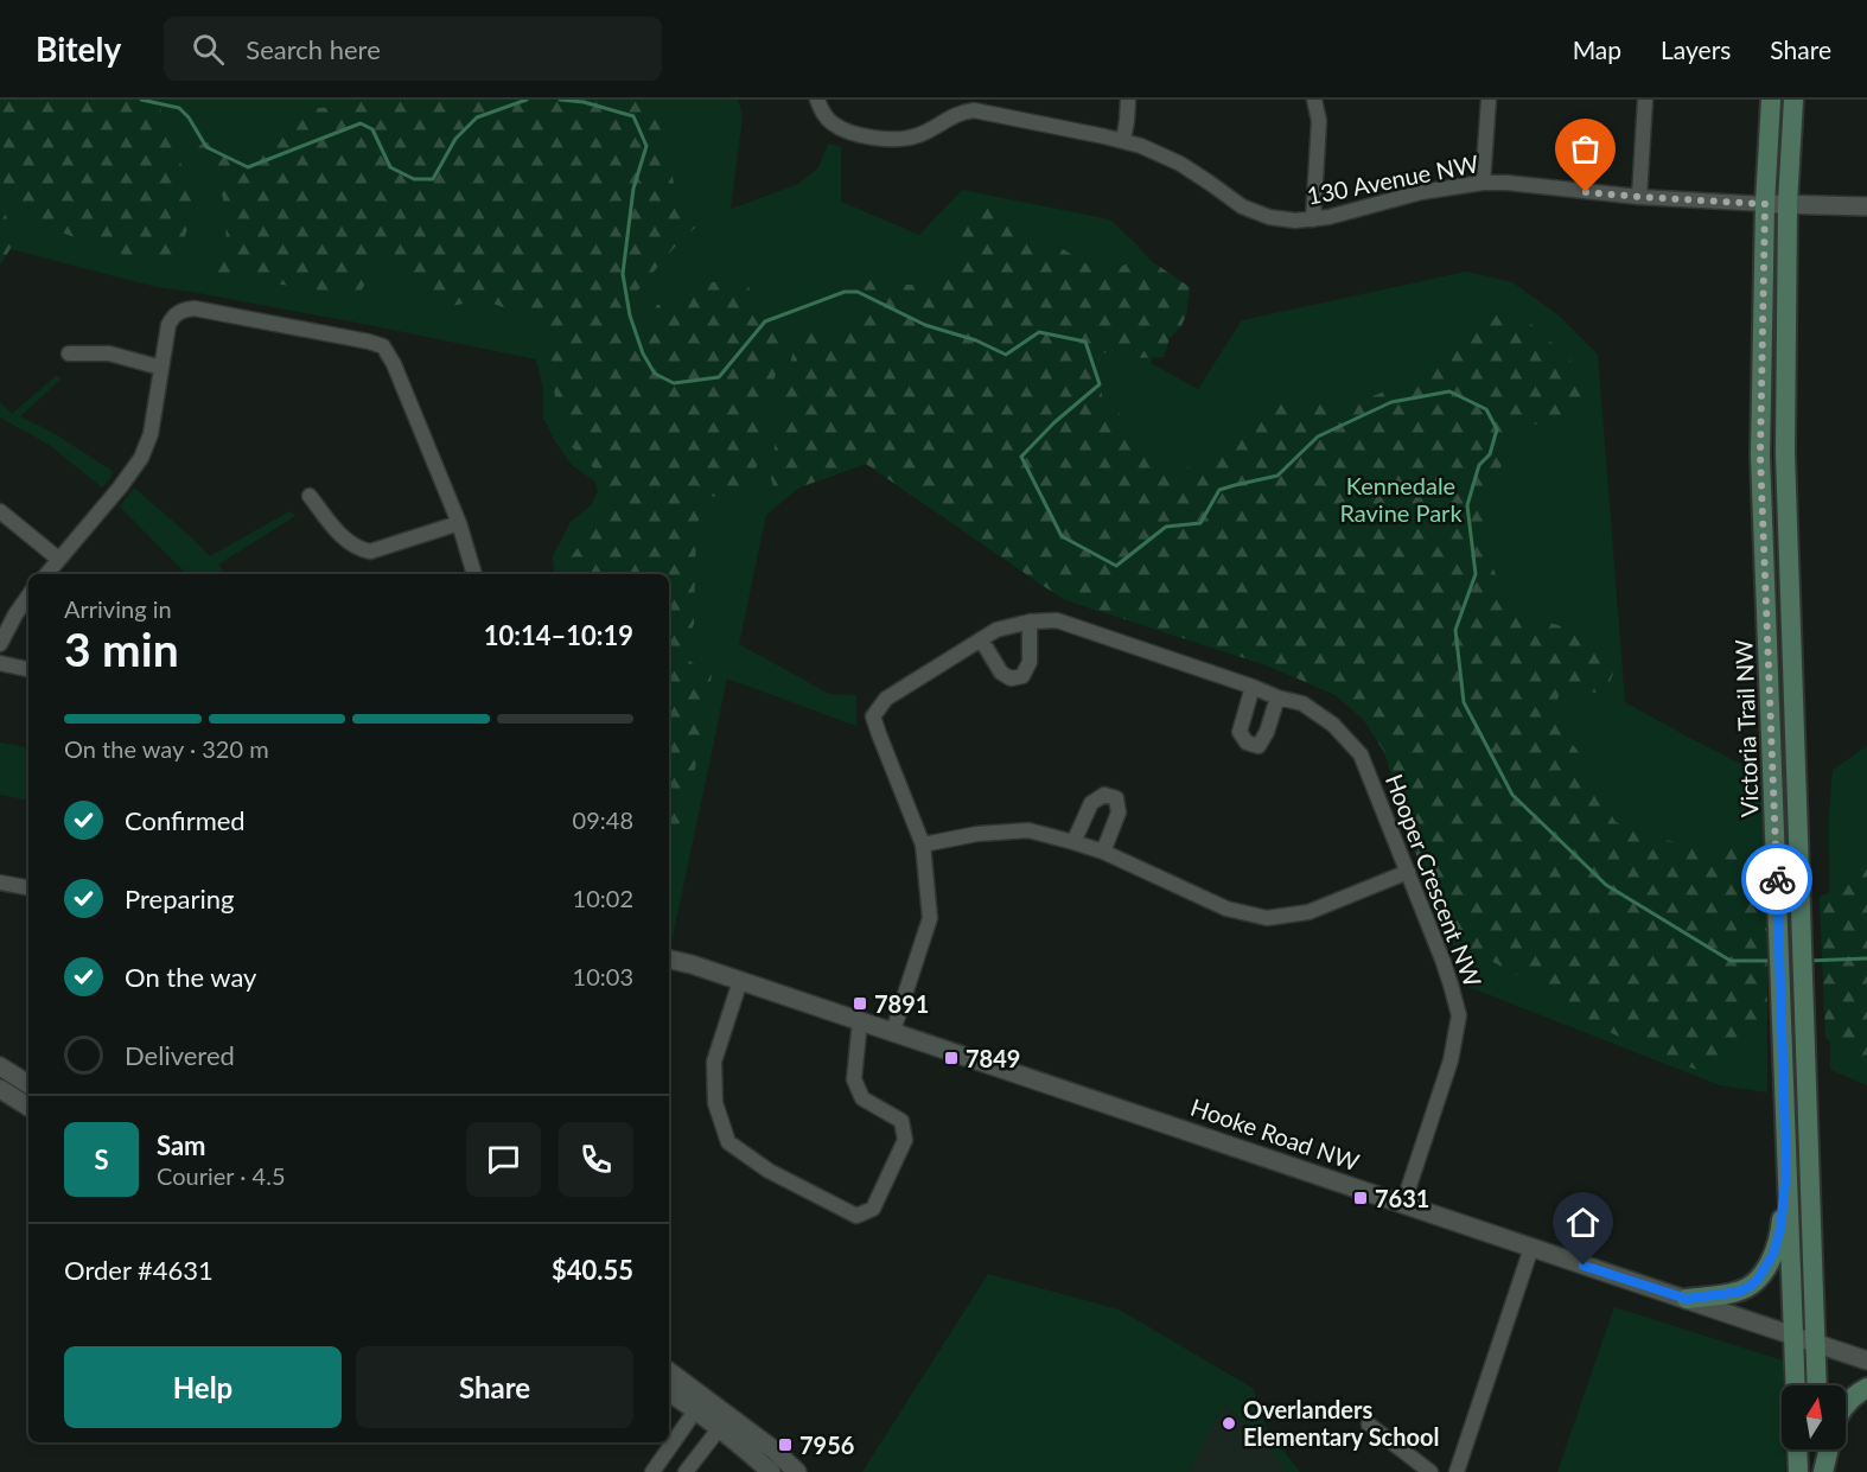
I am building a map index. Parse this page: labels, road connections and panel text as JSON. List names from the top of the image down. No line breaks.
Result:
{"streets":{"main road":["Victoria Trail NW"],"street":["130 Avenue NW","Hooper Crescent NW","Hooke Road NW"]},"crossings":[["130 Avenue NW","Victoria Trail NW"],["Victoria Trail NW","Hooke Road NW"],["Hooper Crescent NW","Hooke Road NW"]],"parks":["Kennedale Ravine Park"],"places":{"transit":["7891","7849","7631","7956"],"other":["Overlanders Elementary School"]},"north":"top","page":{"header":"Bitely","search":"Search here","nav":["Map","Layers","Share"],"heading":["3 min","Arriving in","10:14–10:19"],"panel":["Sam","Courier · 4.5","Order #4631","$40.55"],"bar":"On the way · 320 m","list":[["Confirmed","09:48"],["Preparing","10:02"],["On the way","10:03"],"Delivered"],"round":"S","buttons":["Help","Share"]}}
